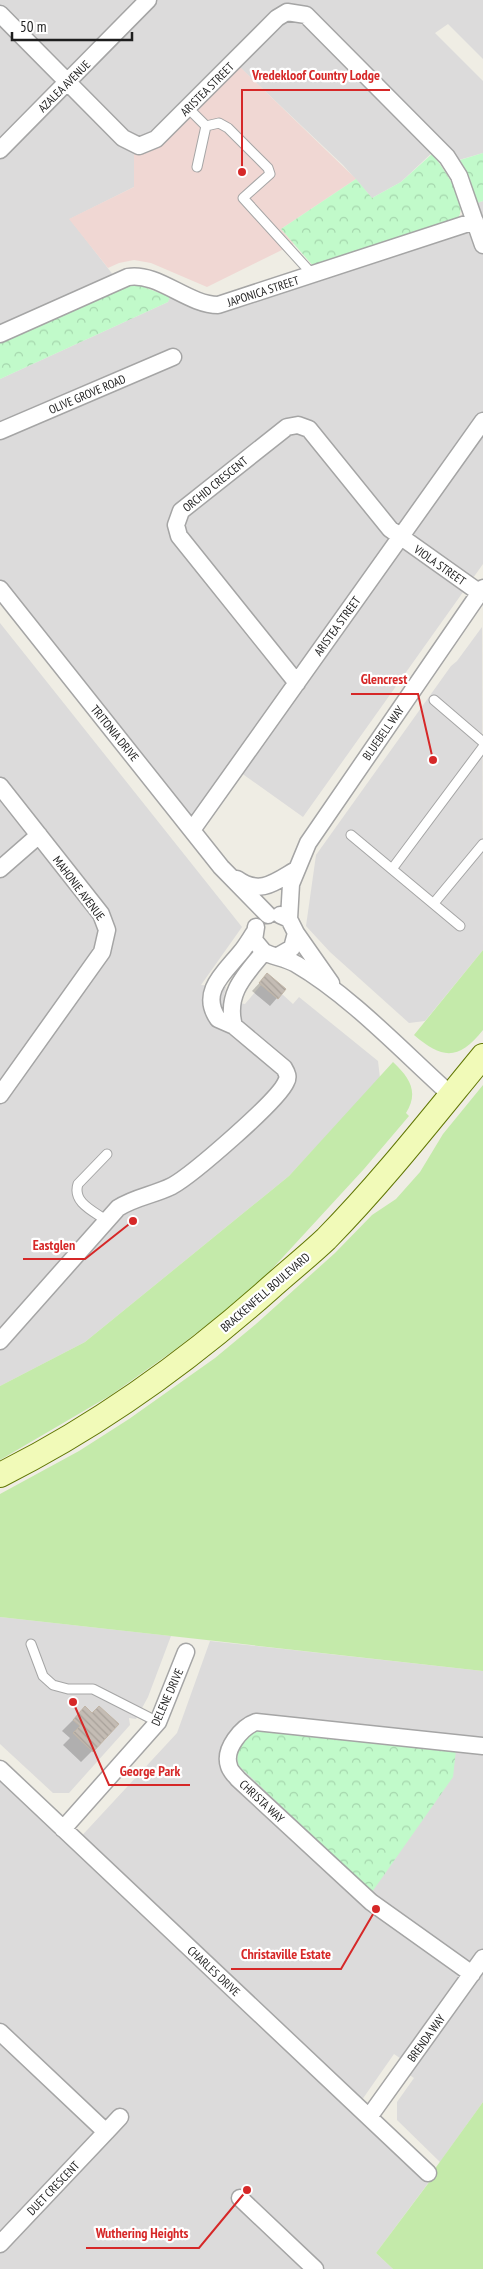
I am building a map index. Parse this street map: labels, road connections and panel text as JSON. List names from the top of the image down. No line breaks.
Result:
{"streets":{"street":["AZALEA AVENUE","ARISTEA STREET","JAPONICA STREET","OLIVE GROVE ROAD","ORCHID CRESCENT","VIOLA STREET","TRITONIA DRIVE","BLUEBELL WAY","MAHONIE AVENUE","BRACKENFELL BOULEVARD","DELENE DRIVE","CHRISTA WAY","CHARLES DRIVE","BRENDA WAY","DUET CRESCENT"]},"crossings":[["AZALEA AVENUE","ARISTEA STREET"],["ARISTEA STREET","JAPONICA STREET"],["ARISTEA STREET","ORCHID CRESCENT"],["ARISTEA STREET","VIOLA STREET"],["ARISTEA STREET","TRITONIA DRIVE"],["ORCHID CRESCENT","VIOLA STREET"],["VIOLA STREET","BLUEBELL WAY"],["TRITONIA DRIVE","BLUEBELL WAY"],["DELENE DRIVE","CHARLES DRIVE"],["CHRISTA WAY","BRENDA WAY"],["CHARLES DRIVE","BRENDA WAY"]],"places":["Vredekloof Country Lodge","Glencrest","Eastglen","George Park","Christaville Estate","Wuthering Heights"],"scale_bar":"50 m"}
